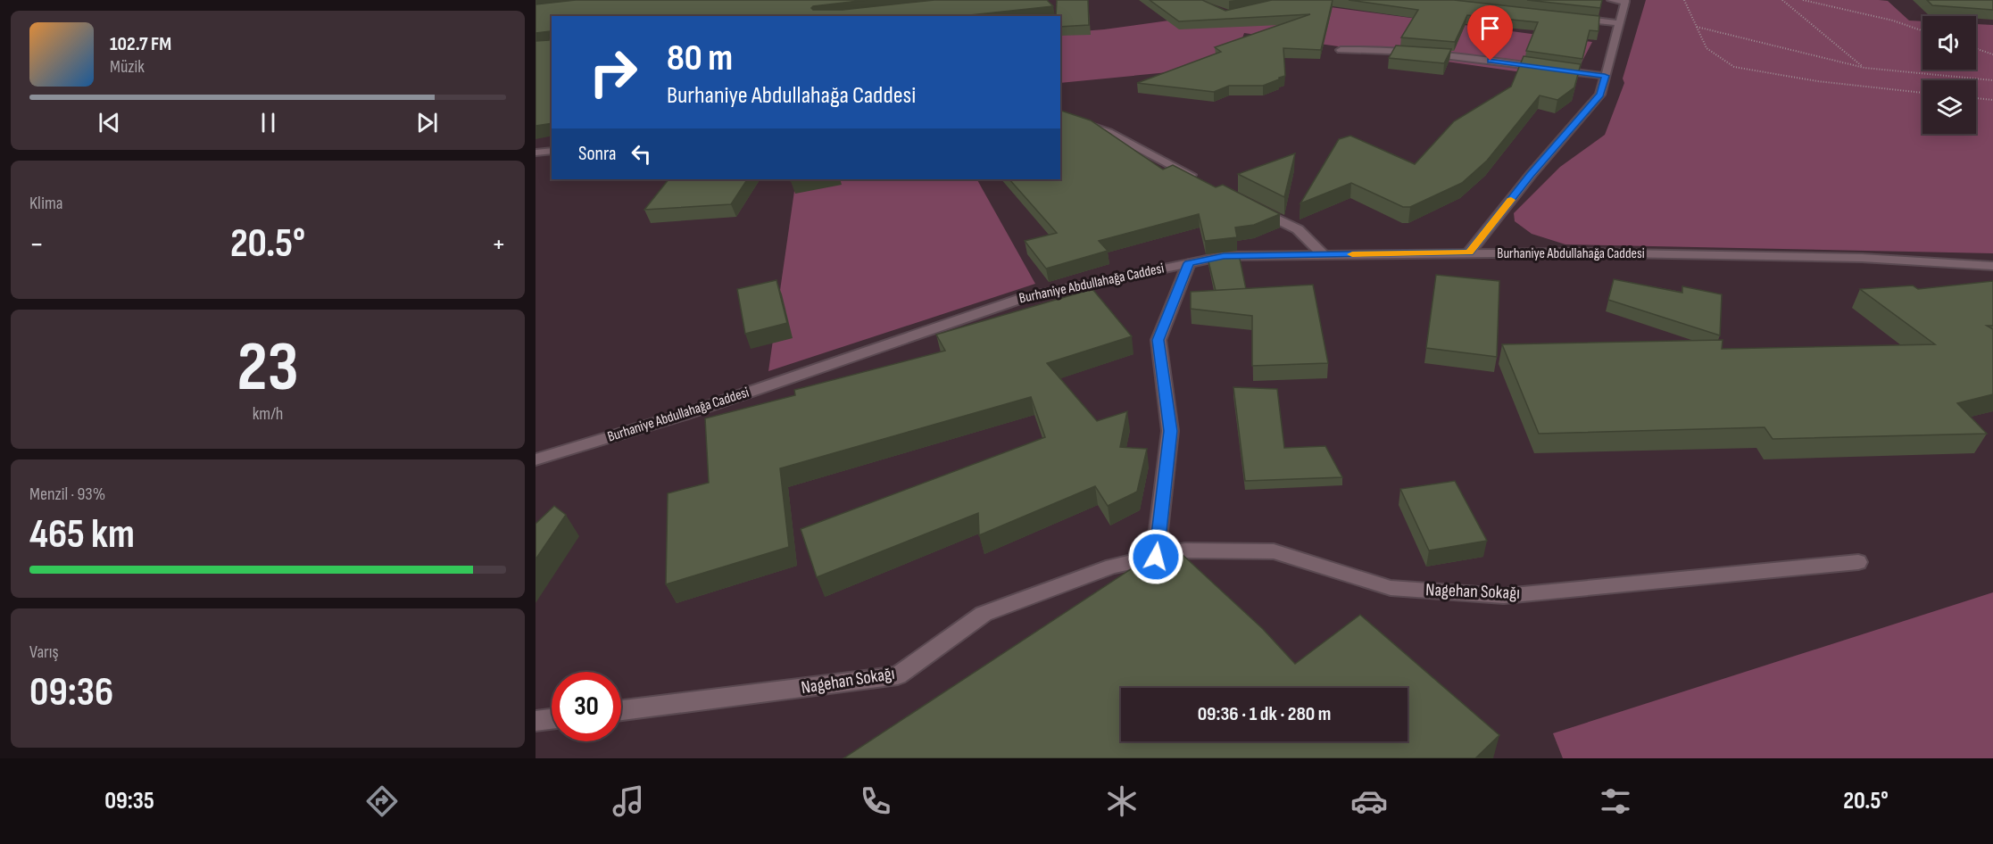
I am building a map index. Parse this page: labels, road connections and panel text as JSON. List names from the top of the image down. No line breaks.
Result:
{"streets":{"street":["Burhaniye Abdullahağa Caddesi","Nagehan Sokağı"]},"page":{"turn":["80 m","Burhaniye Abdullahağa Caddesi"],"song":["102.7 FM","Müzik"],"then":"Sonra","tile":["Klima",["23","km/h"],["Menzil · 93%","465 km"],["Varış","09:36"]],"heat":["−","20.5°","+"],"limit":"30","trip":"09:36 · 1 dk · 280 m","tabs":["09:35","20.5°"]}}
